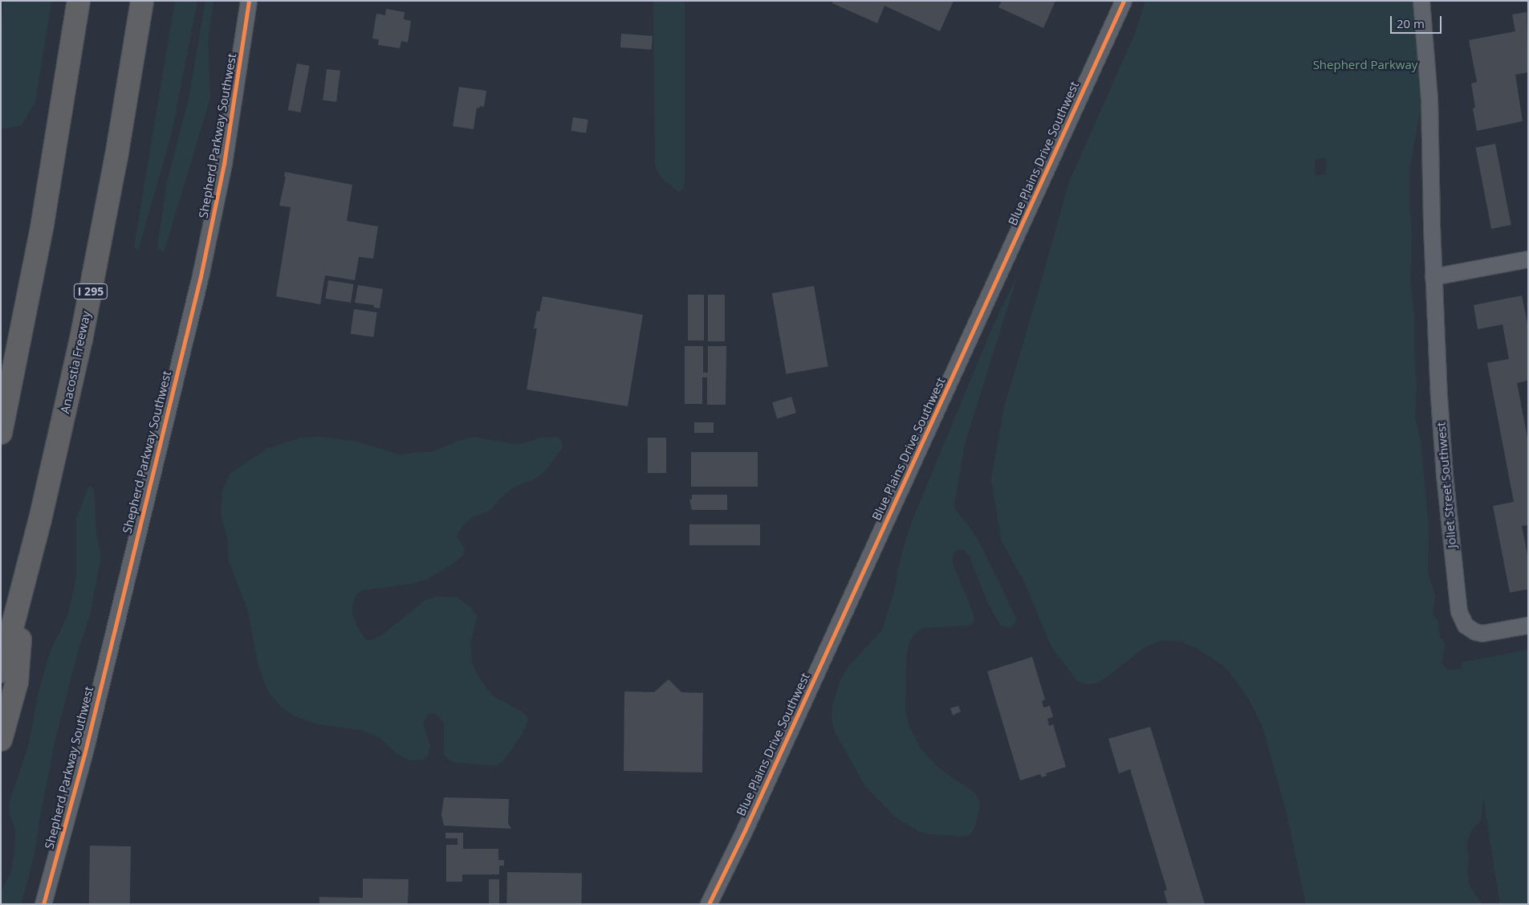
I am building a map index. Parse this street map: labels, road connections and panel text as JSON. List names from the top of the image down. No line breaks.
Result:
{"streets":{"highway":["I 295","Anacostia Freeway"],"street":["Shepherd Parkway Southwest","Blue Plains Drive Southwest","Joliet Street Southwest"]},"parks":["Shepherd Parkway"],"scale_bar":"20 m"}
